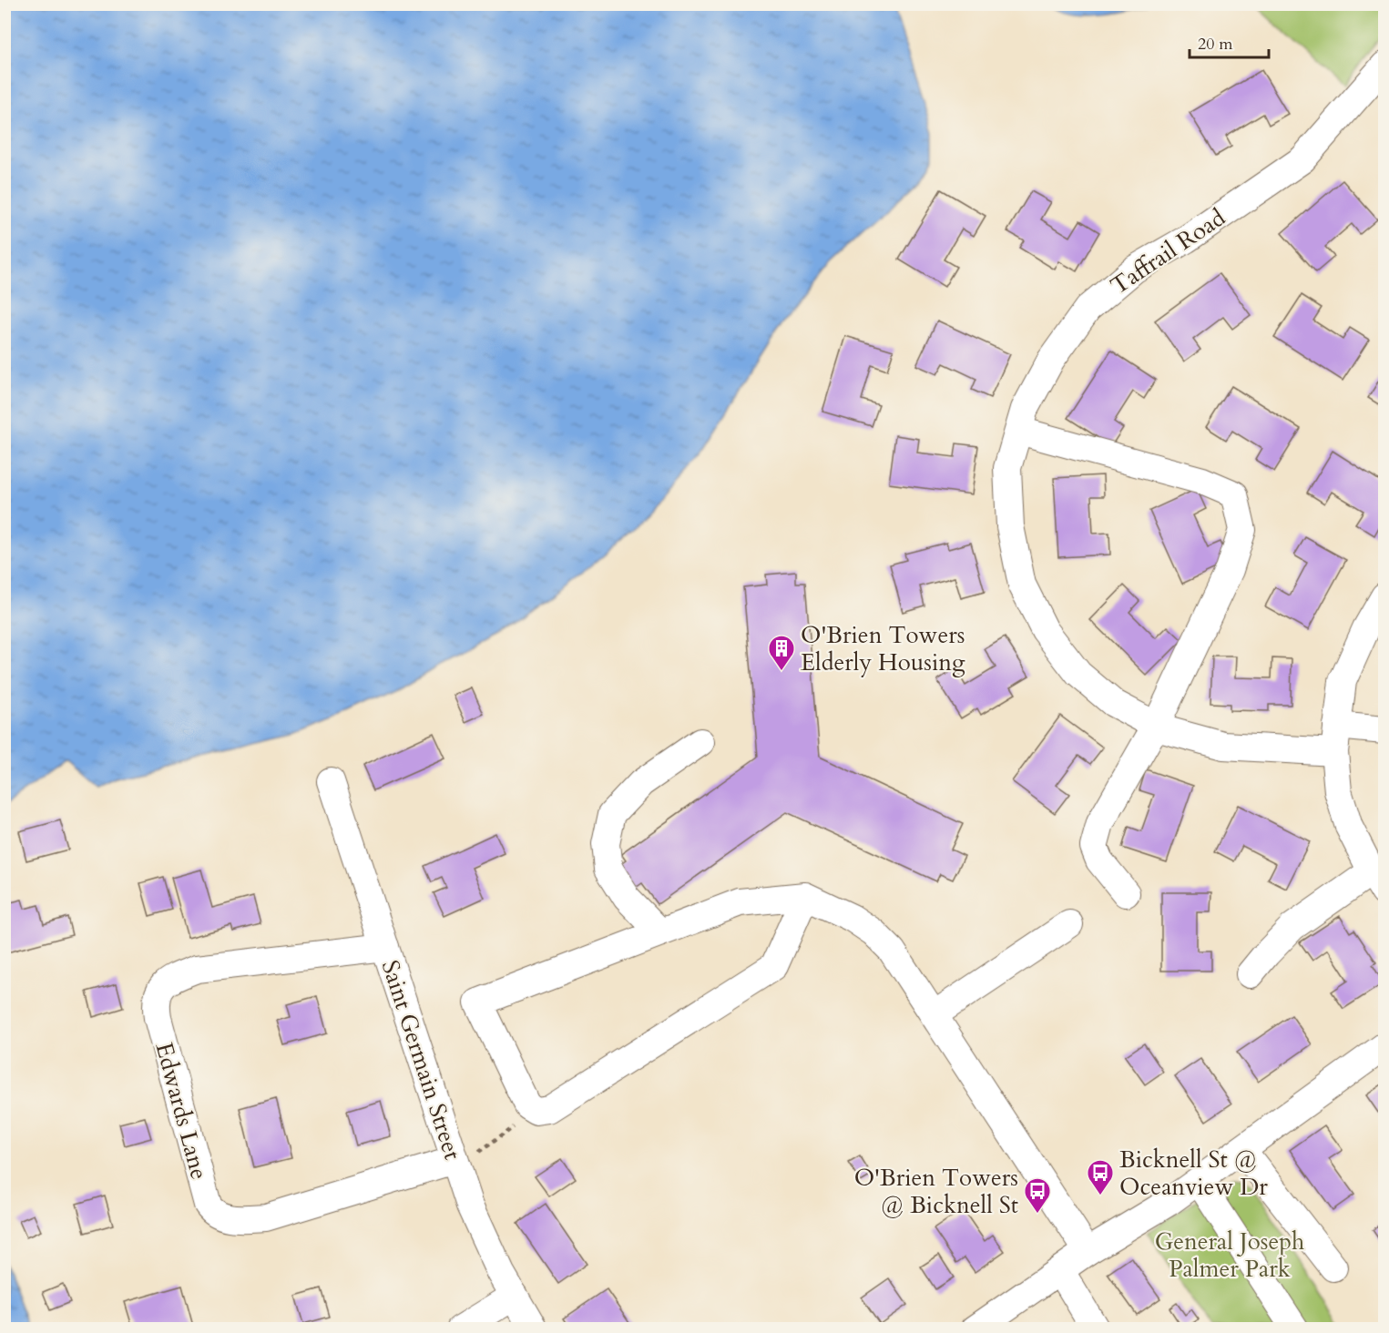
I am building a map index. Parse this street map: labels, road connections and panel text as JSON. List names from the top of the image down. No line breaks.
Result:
{"streets":{"street":["Taffrail Road","Saint Germain Street","Edwards Lane"]},"crossings":[["Saint Germain Street","Edwards Lane"]],"parks":["General Joseph Palmer Park"],"places":{"building":["O'Brien Towers Elderly Housing"],"bus stop":["Bicknell St @ Oceanview Dr","O'Brien Towers @ Bicknell St"]},"scale_bar":"20 m"}
